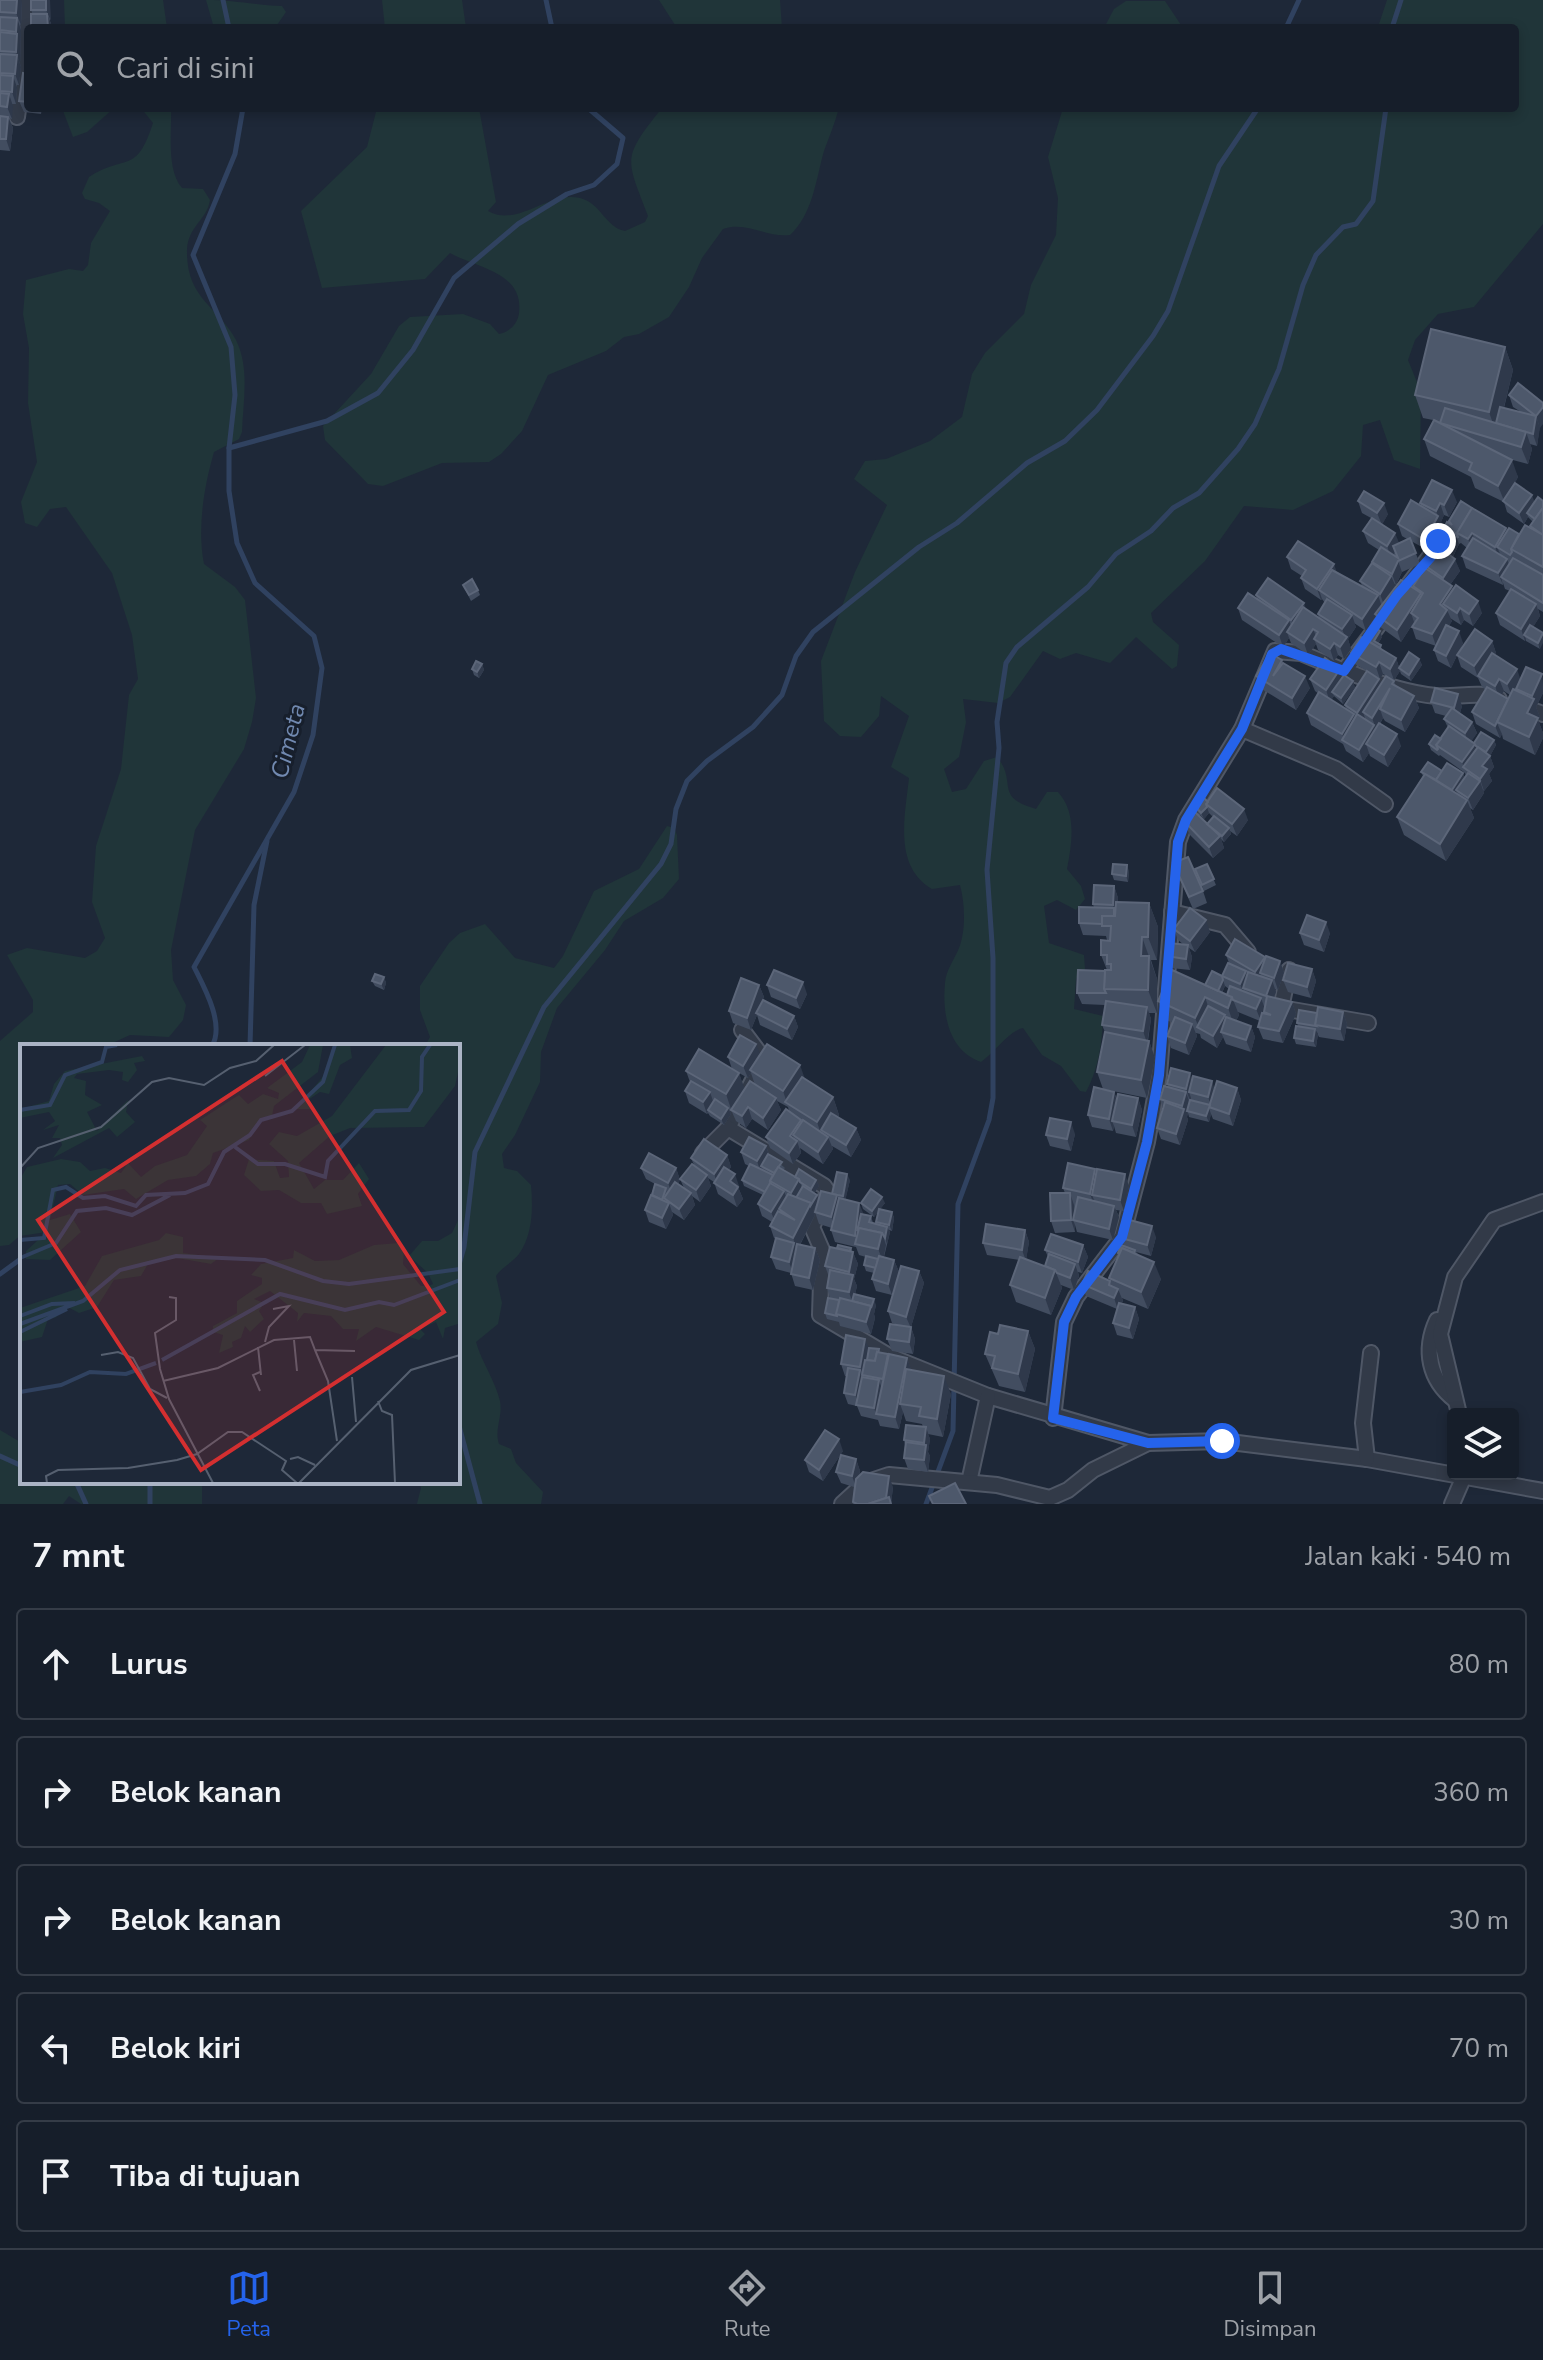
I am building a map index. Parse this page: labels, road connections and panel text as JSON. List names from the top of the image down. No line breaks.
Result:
{"water":["Cimeta"],"page":{"search":"Cari di sini","heading":["7 mnt","Jalan kaki · 540 m"],"list":[["Lurus","80 m"],["Belok kanan","360 m"],["Belok kanan","30 m"],["Belok kiri","70 m"],"Tiba di tujuan"],"nav":["Peta","Rute","Disimpan"]}}
